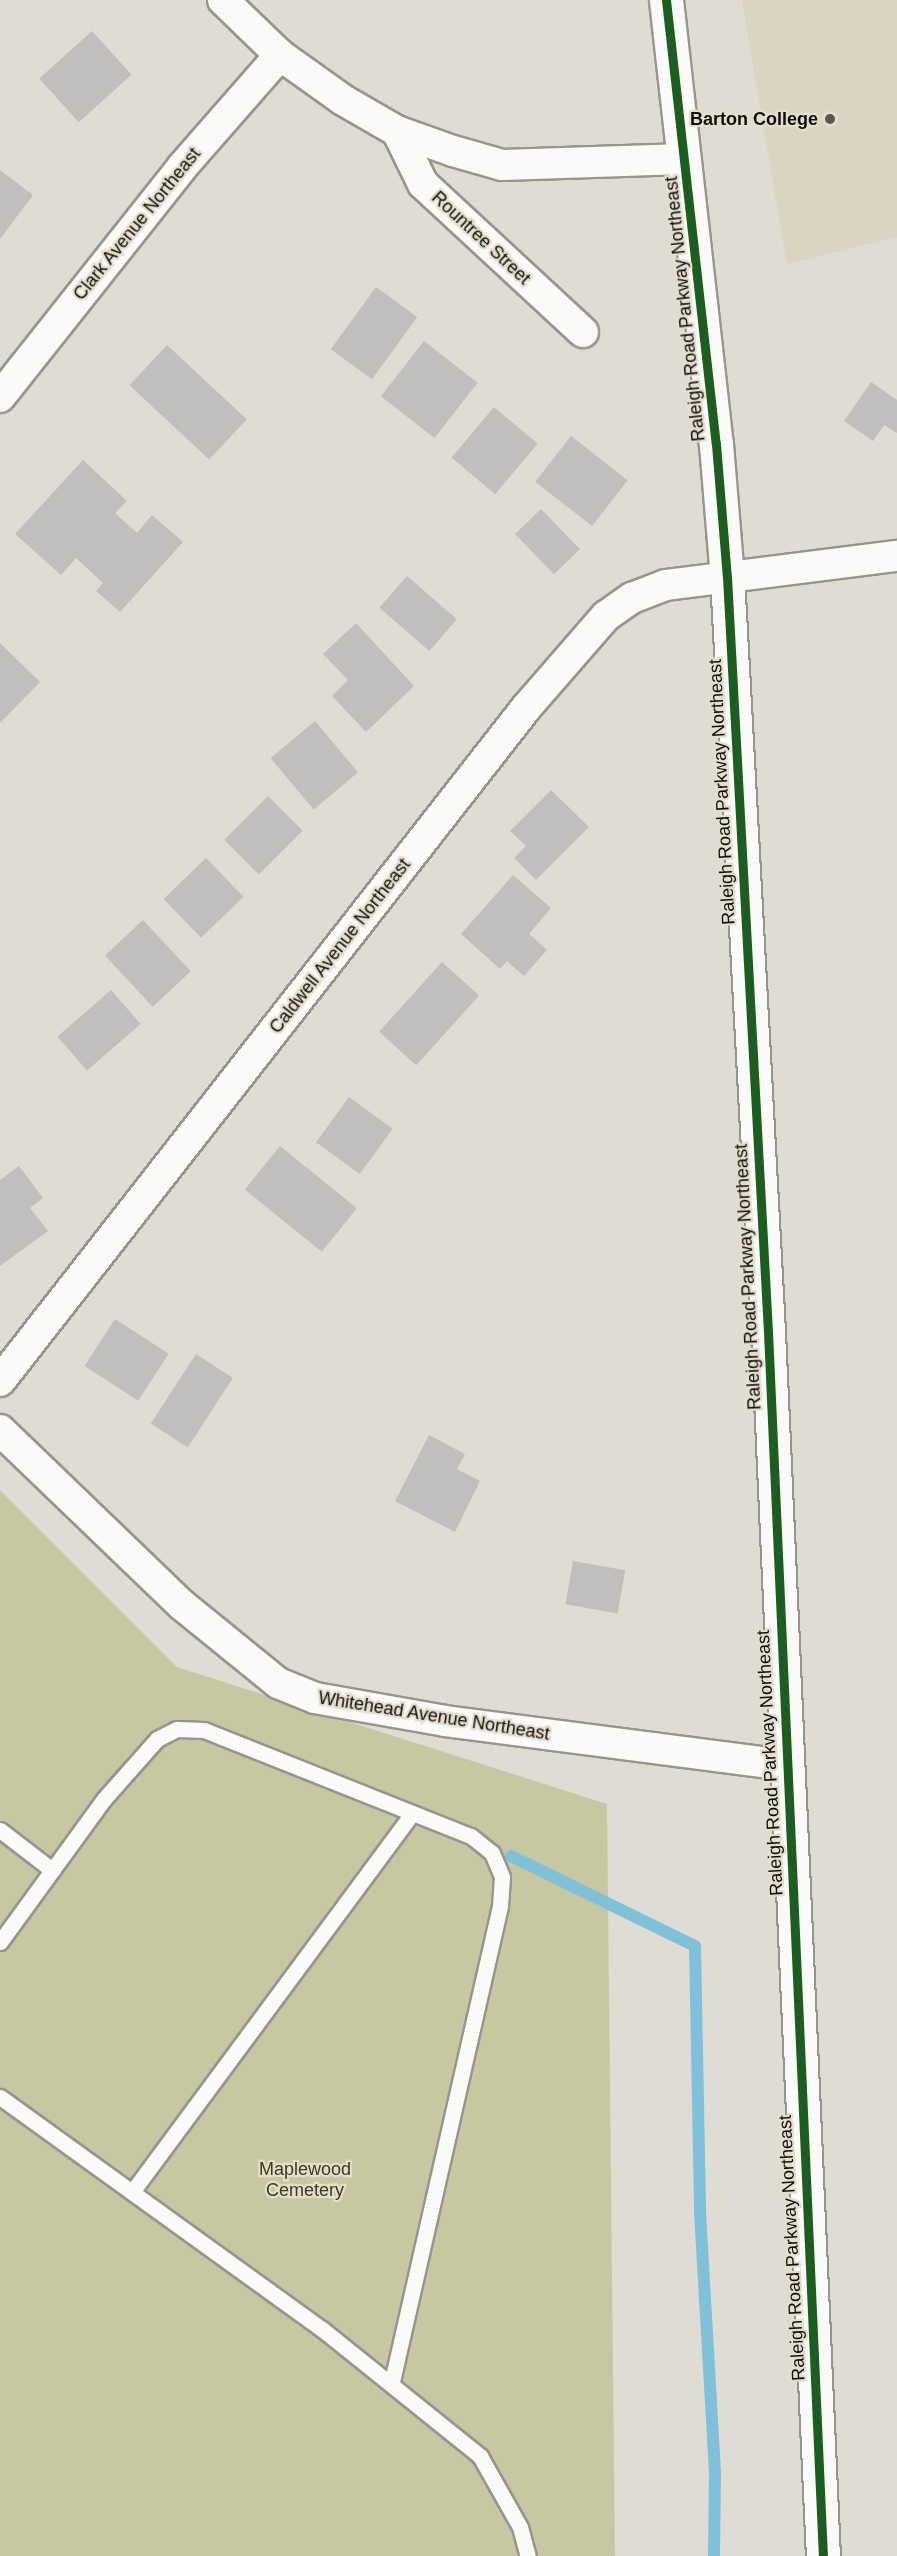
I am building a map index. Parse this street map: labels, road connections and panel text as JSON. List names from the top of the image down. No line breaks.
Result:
{"streets":{"street":["Clark Avenue Northeast","Rountree Street","Raleigh Road Parkway Northeast","Caldwell Avenue Northeast","Whitehead Avenue Northeast"]},"crossings":[["Raleigh Road Parkway Northeast","Caldwell Avenue Northeast"],["Raleigh Road Parkway Northeast","Whitehead Avenue Northeast"]],"parks":["Maplewood Cemetery"],"places":["Barton College"]}
